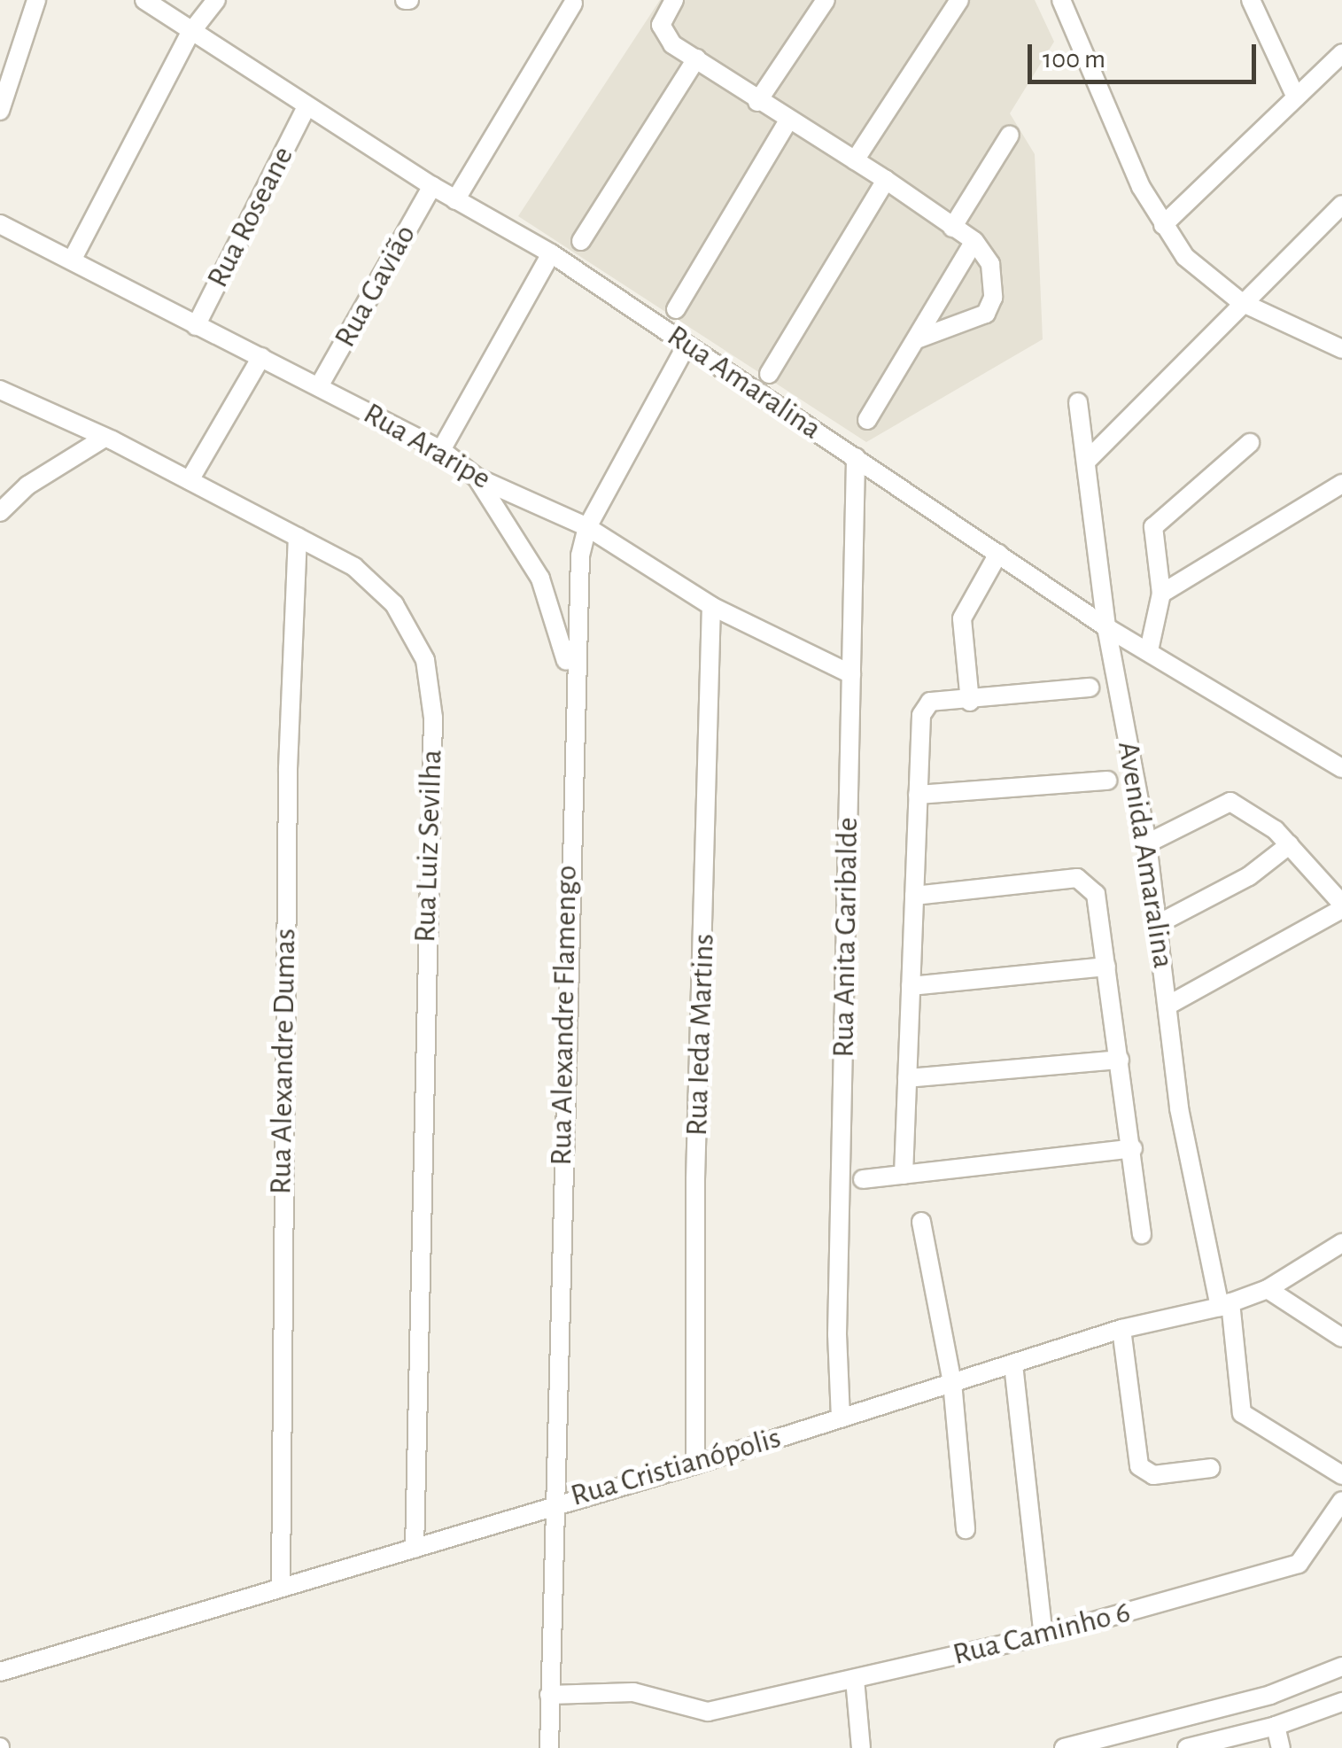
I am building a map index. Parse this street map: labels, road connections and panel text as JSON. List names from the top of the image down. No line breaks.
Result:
{"streets":{"street":["Rua Roseane","Rua Gavião","Rua Amaralina","Rua Araripe","Rua Luiz Sevilha","Avenida Amaralina","Rua Anita Garibalde","Rua Alexandre Flamengo","Rua Ieda Martins","Rua Alexandre Dumas","Rua Cristianópolis","Rua Caminho 6"]},"crossings":[["Rua Roseane","Rua Amaralina"],["Rua Roseane","Rua Araripe"],["Rua Gavião","Rua Amaralina"],["Rua Gavião","Rua Araripe"],["Rua Amaralina","Avenida Amaralina"],["Rua Amaralina","Rua Anita Garibalde"],["Rua Amaralina","Rua Alexandre Flamengo"],["Rua Araripe","Rua Anita Garibalde"],["Rua Araripe","Rua Alexandre Flamengo"],["Rua Araripe","Rua Ieda Martins"],["Rua Luiz Sevilha","Rua Alexandre Dumas"],["Rua Luiz Sevilha","Rua Cristianópolis"],["Avenida Amaralina","Rua Cristianópolis"],["Rua Anita Garibalde","Rua Cristianópolis"],["Rua Alexandre Flamengo","Rua Cristianópolis"],["Rua Alexandre Flamengo","Rua Caminho 6"],["Rua Ieda Martins","Rua Cristianópolis"],["Rua Alexandre Dumas","Rua Cristianópolis"]],"scale_bar":"100 m"}
